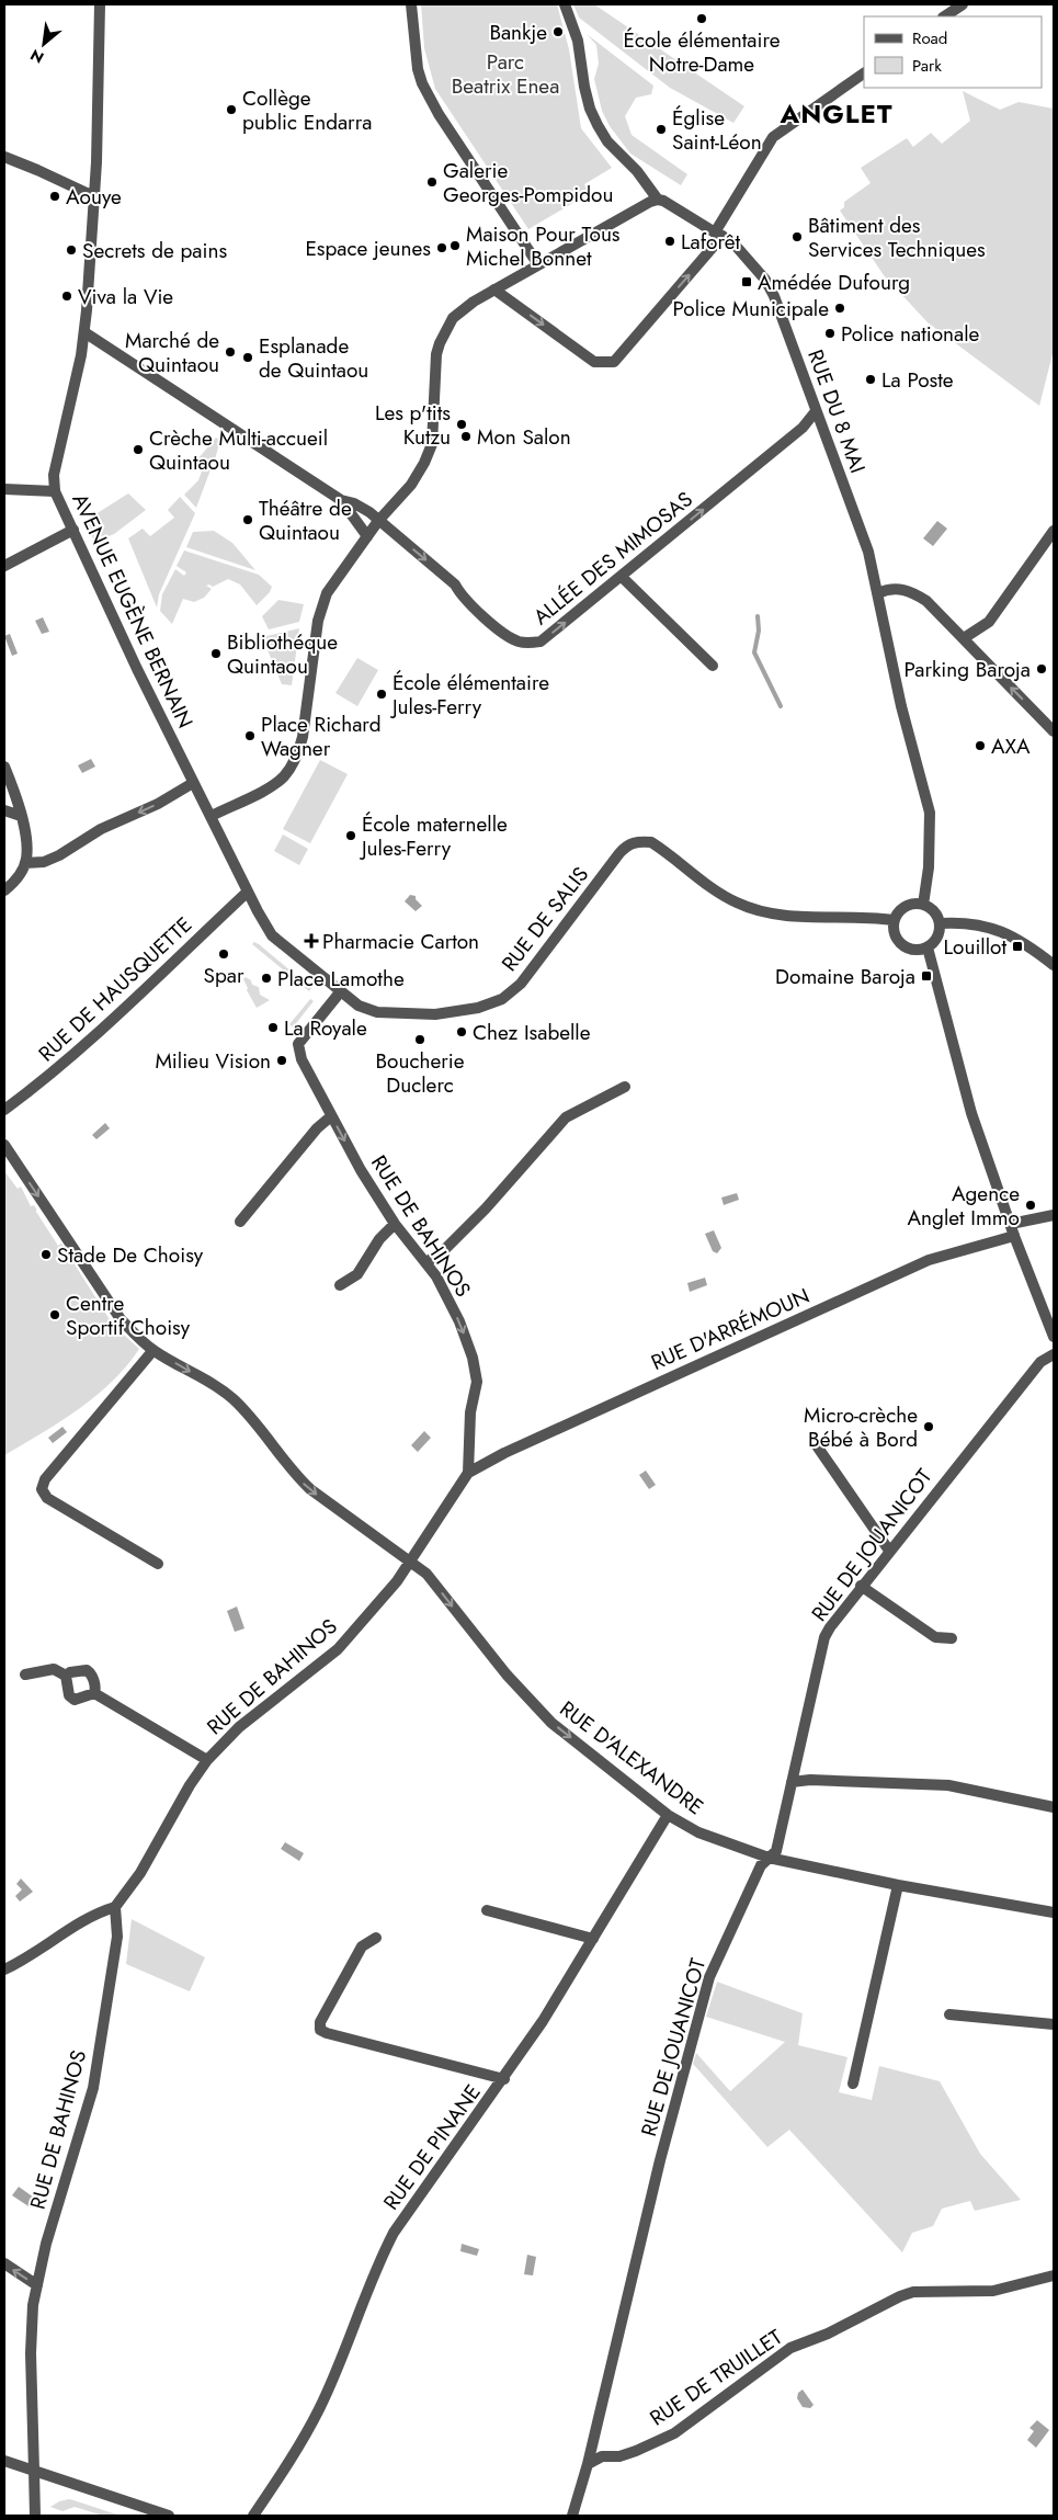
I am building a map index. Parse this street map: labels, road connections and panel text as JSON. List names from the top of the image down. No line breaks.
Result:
{"streets":{"street":["RUE DU 8 MAI","ALLÉE DES MIMOSAS","AVENUE EUGÈNE BERNAIN","RUE DE SALIS","RUE DE HAUSQUETTE","RUE DE BAHINOS","RUE D'ARRÉMOUN","RUE DE JOUANICOT","RUE D'ALEXANDRE","RUE DE PINANE","RUE DE TRUILLET"]},"crossings":[["RUE DU 8 MAI","ALLÉE DES MIMOSAS"],["RUE DU 8 MAI","RUE DE SALIS"],["AVENUE EUGÈNE BERNAIN","RUE DE SALIS"],["AVENUE EUGÈNE BERNAIN","RUE DE HAUSQUETTE"],["RUE DE SALIS","RUE DE HAUSQUETTE"],["RUE DE SALIS","RUE DE BAHINOS"],["RUE DE BAHINOS","RUE D'ARRÉMOUN"],["RUE DE BAHINOS","RUE D'ALEXANDRE"],["RUE DE JOUANICOT","RUE D'ALEXANDRE"],["RUE DE JOUANICOT","RUE DE TRUILLET"],["RUE D'ALEXANDRE","RUE DE PINANE"]],"one_way":["RUE D'ALEXANDRE"],"districts":["ANGLET"],"parks":["Parc Beatrix Enea"],"places":{"other":["École élémentaire Notre-Dame","Bankje","Collège public Endarra","Église Saint-Léon","Galerie Georges-Pompidou","Aouye","Bâtiment des Services Techniques","Laforêt","Maison Pour Tous Michel Bonnet","Espace jeunes","Secrets de pains","Viva la Vie","Police Municipale","Police nationale","Marché de Quintaou","Esplanade de Quintaou","La Poste","Les p'tits Kutzu","Mon Salon","Crèche Multi-accueil Quintaou","Théâtre de Quintaou","Bibliothéque Quintaou","Parking Baroja","École élémentaire Jules-Ferry","Place Richard Wagner","AXA","École maternelle Jules-Ferry","Spar","Place Lamothe","La Royale","Chez Isabelle","Boucherie Duclerc","Milieu Vision","Agence Anglet Immo","Stade De Choisy","Centre Sportif Choisy","Micro-crèche Bébé à Bord"],"transit":["Amédée Dufourg","Louillot","Domaine Baroja"],"health":["Pharmacie Carton"]},"legend":["Road","Park"],"north":"bottom left"}
